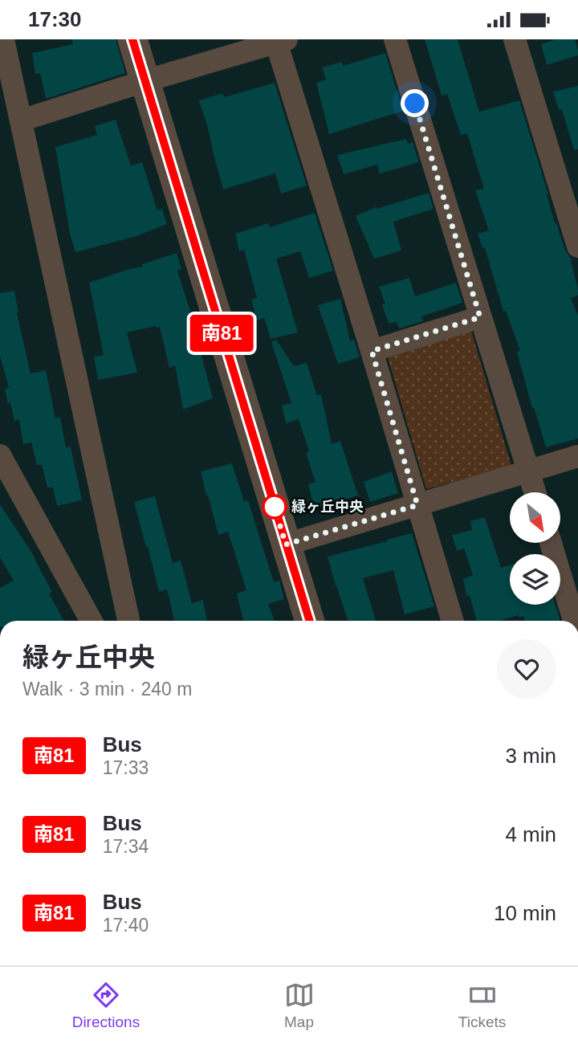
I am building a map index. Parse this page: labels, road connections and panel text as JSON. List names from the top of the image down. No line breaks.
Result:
{"places":["緑ヶ丘中央"],"lines":["bus line 南81"],"north":"bottom right","page":{"status":"17:30","on_map":"南81","heading":["緑ヶ丘中央","Walk · 3 min · 240 m"],"list":[{"mark":"南81","name":"Bus","note":"17:33","value":"3 min"},{"mark":"南81","name":"Bus","note":"17:34","value":"4 min"},{"mark":"南81","name":"Bus","note":"17:40","value":"10 min"}],"tabs":["Directions","Map","Tickets"]}}
